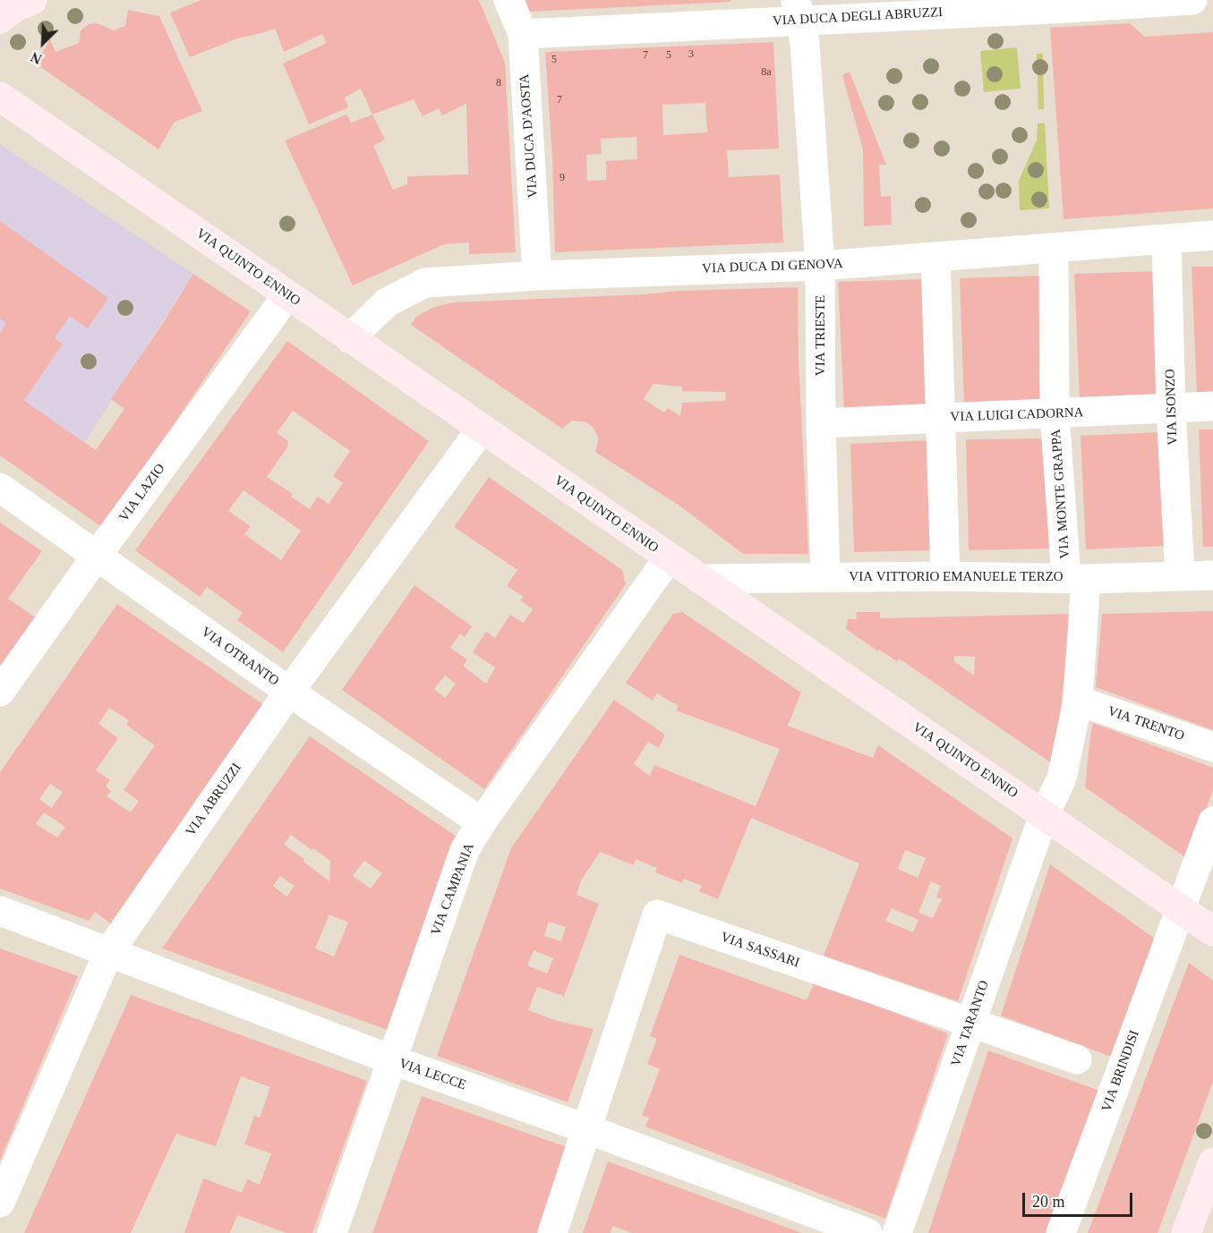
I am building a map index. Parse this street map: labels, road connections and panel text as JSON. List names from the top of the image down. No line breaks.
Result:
{"streets":{"street":["VIA DUCA DEGLI ABRUZZI","VIA DUCA D'AOSTA","VIA DUCA DI GENOVA","VIA QUINTO ENNIO","VIA TRIESTE","VIA ISONZO","VIA LUIGI CADORNA","VIA LAZIO","VIA MONTE GRAPPA","VIA VITTORIO EMANUELE TERZO","VIA OTRANTO","VIA TRENTO","VIA ABRUZZI","VIA CAMPANIA","VIA SASSARI","VIA TARANTO","VIA BRINDISI","VIA LECCE"]},"crossings":[["VIA DUCA DEGLI ABRUZZI","VIA DUCA D'AOSTA"],["VIA DUCA DEGLI ABRUZZI","VIA TRIESTE"],["VIA DUCA D'AOSTA","VIA DUCA DI GENOVA"],["VIA DUCA DI GENOVA","VIA QUINTO ENNIO"],["VIA DUCA DI GENOVA","VIA TRIESTE"],["VIA DUCA DI GENOVA","VIA ISONZO"],["VIA DUCA DI GENOVA","VIA MONTE GRAPPA"],["VIA QUINTO ENNIO","VIA LAZIO"],["VIA QUINTO ENNIO","VIA MONTE GRAPPA"],["VIA QUINTO ENNIO","VIA VITTORIO EMANUELE TERZO"],["VIA QUINTO ENNIO","VIA ABRUZZI"],["VIA QUINTO ENNIO","VIA CAMPANIA"],["VIA QUINTO ENNIO","VIA TARANTO"],["VIA QUINTO ENNIO","VIA BRINDISI"],["VIA TRIESTE","VIA LUIGI CADORNA"],["VIA TRIESTE","VIA VITTORIO EMANUELE TERZO"],["VIA ISONZO","VIA LUIGI CADORNA"],["VIA ISONZO","VIA VITTORIO EMANUELE TERZO"],["VIA LUIGI CADORNA","VIA MONTE GRAPPA"],["VIA LAZIO","VIA OTRANTO"],["VIA MONTE GRAPPA","VIA VITTORIO EMANUELE TERZO"],["VIA MONTE GRAPPA","VIA TRENTO"],["VIA MONTE GRAPPA","VIA TARANTO"],["VIA OTRANTO","VIA ABRUZZI"],["VIA OTRANTO","VIA CAMPANIA"],["VIA ABRUZZI","VIA LECCE"],["VIA CAMPANIA","VIA LECCE"],["VIA SASSARI","VIA TARANTO"],["VIA SASSARI","VIA LECCE"]],"house_numbers":["3","7","5","5","8a","8","7","9"],"scale_bar":"20 m","north":"bottom left"}
